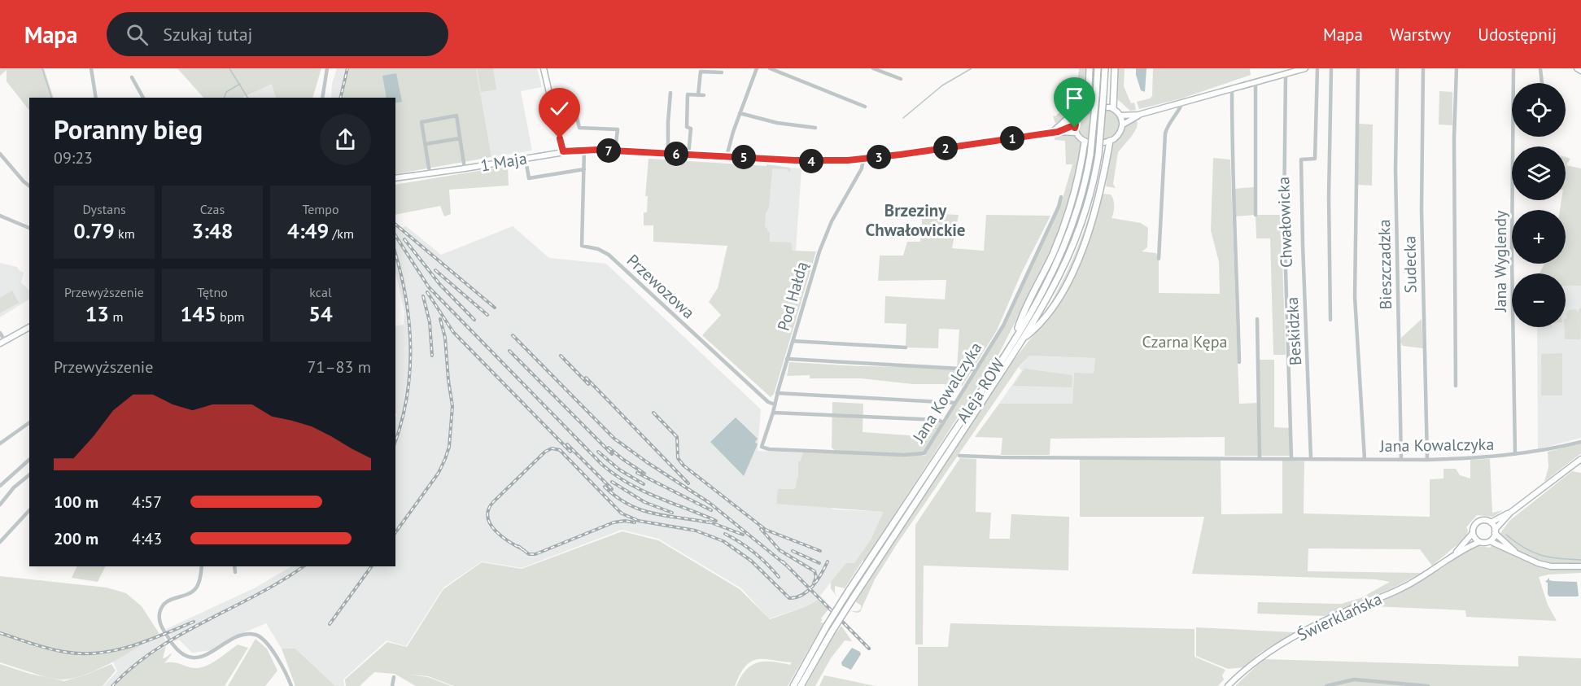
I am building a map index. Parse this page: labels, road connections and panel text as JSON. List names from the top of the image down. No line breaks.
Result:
{"streets":{"main road":["1 Maja","Aleja ROW","Świerklańska"],"street":["Chwałowicka","Jana Wyglendy","Bieszczadzka","Sudecka","Przewozowa","Pod Hałdą","Beskidzka","Jana Kowalczyka"]},"crossings":[["1 Maja","Przewozowa"],["1 Maja","Pod Hałdą"],["Chwałowicka","Jana Kowalczyka"],["Jana Wyglendy","Jana Kowalczyka"],["Bieszczadzka","Jana Kowalczyka"],["Sudecka","Jana Kowalczyka"],["Przewozowa","Pod Hałdą"],["Pod Hałdą","Jana Kowalczyka"],["Beskidzka","Jana Kowalczyka"]],"districts":["Brzeziny Chwałowickie"],"parks":["Czarna Kępa"],"page":{"header":"Mapa","search":"Szukaj tutaj","nav":["Mapa","Warstwy","Udostępnij"],"map_buttons":["+","−"],"heading":["Poranny bieg","09:23"],"pins":["1","2","7","6","3","5","4"],"stats":[["Dystans","0.79 km"],["Czas","3:48"],["Tempo","4:49 /km"],["Przewyższenie","13 m"],["Tętno","145 bpm"],["kcal","54"]],"chart":["Przewyższenie","71–83 m"],"list":[{"name":"100 m","note":"4:57"},{"name":"200 m","note":"4:43"}]}}
